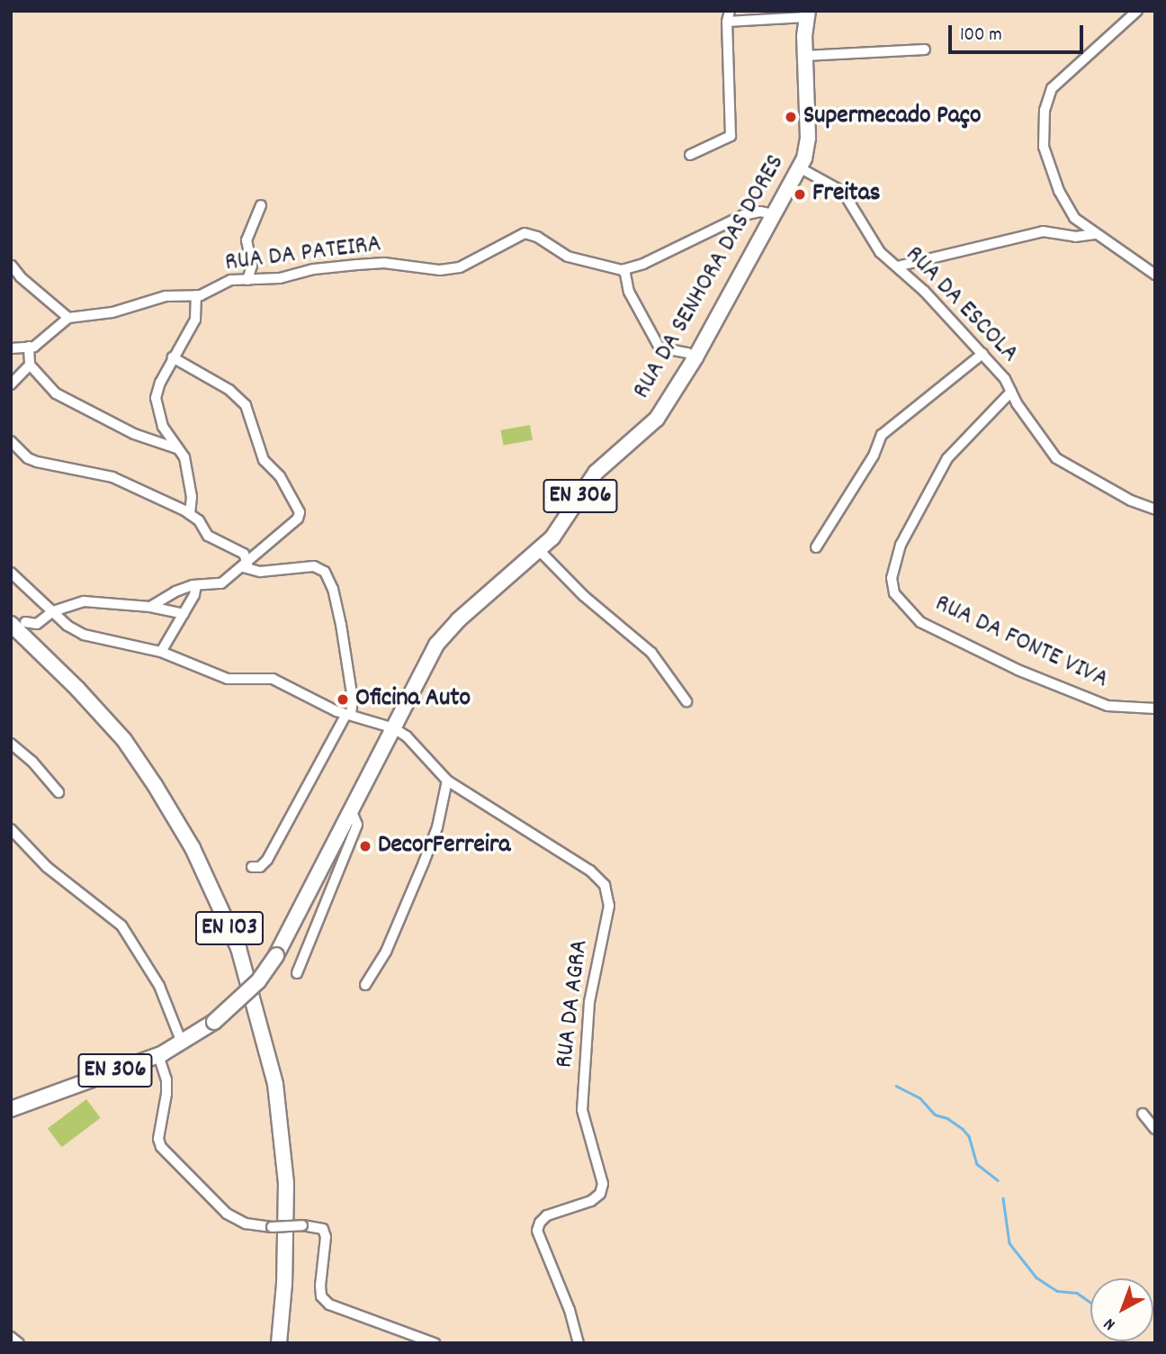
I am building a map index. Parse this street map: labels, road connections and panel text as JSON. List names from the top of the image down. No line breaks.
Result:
{"streets":{"main road":["RUA DA SENHORA DAS DORES","EN 306","EN 103"],"street":["RUA DA PATEIRA","RUA DA ESCOLA","RUA DA FONTE VIVA","RUA DA AGRA"]},"crossings":[["RUA DA SENHORA DAS DORES","RUA DA ESCOLA"],["RUA DA SENHORA DAS DORES","RUA DA AGRA"],["RUA DA ESCOLA","RUA DA FONTE VIVA"]],"places":["Supermecado Paço","Freitas","Oficina Auto","DecorFerreira"],"scale_bar":"100 m","north":"bottom left"}
